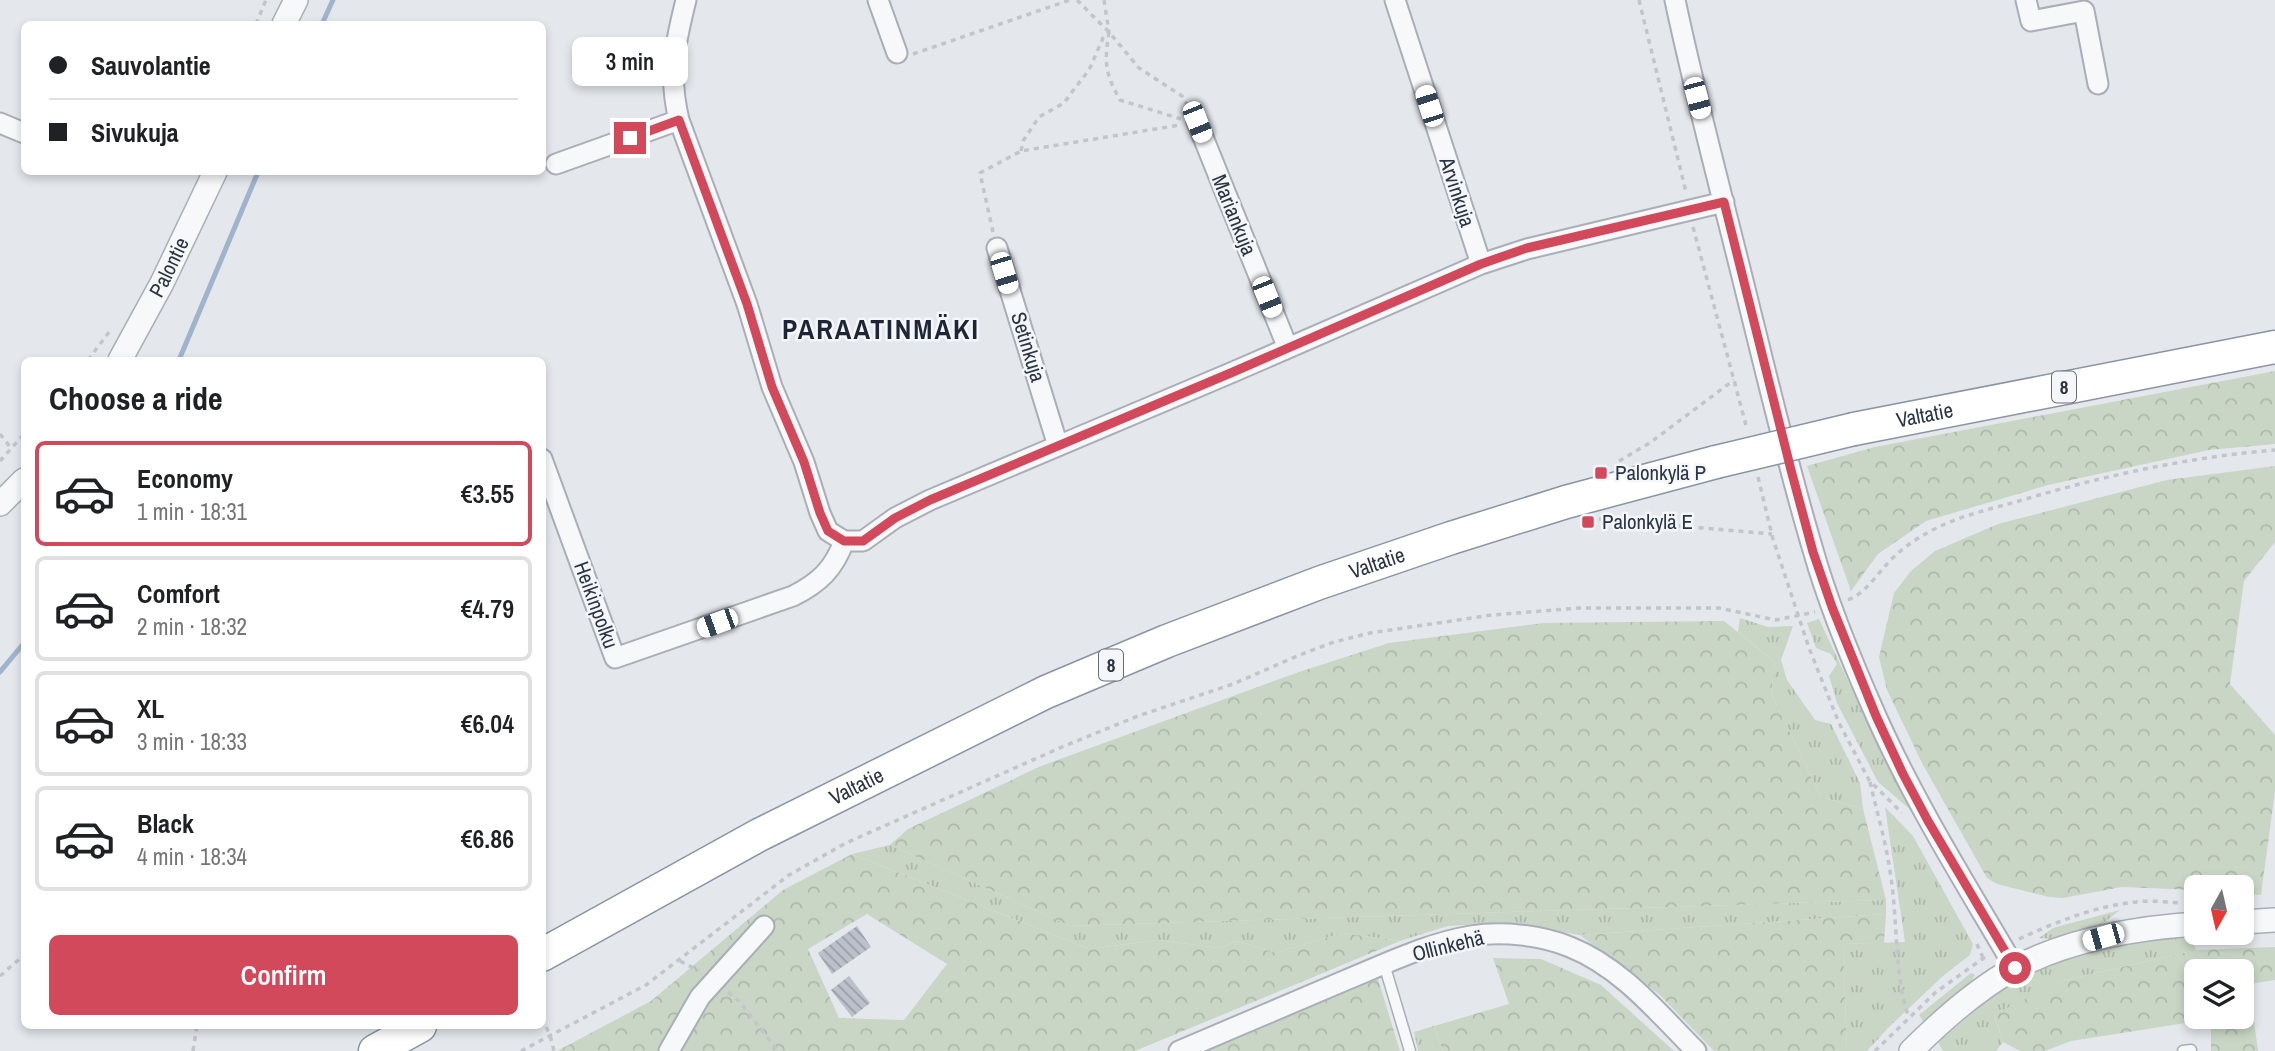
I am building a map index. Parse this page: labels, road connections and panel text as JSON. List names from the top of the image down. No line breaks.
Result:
{"streets":{"highway":["8","Valtatie"],"street":["Arvinkuja","Mariankuja","Palontie","Setinkuja","Heikinpolku","Ollinkehä"]},"districts":["PARAATINMÄKI"],"places":{"transit":["Palonkylä P","Palonkylä E"]},"north":"bottom","page":{"banner":["Sauvolantie","Sivukuja"],"bubble":"3 min","heading":"Choose a ride","list":[{"name":"Economy","note":"1 min · 18:31","value":"€3.55"},{"name":"Comfort","note":"2 min · 18:32","value":"€4.79"},{"name":"XL","note":"3 min · 18:33","value":"€6.04"},{"name":"Black","note":"4 min · 18:34","value":"€6.86"}],"buttons":"Confirm"}}
